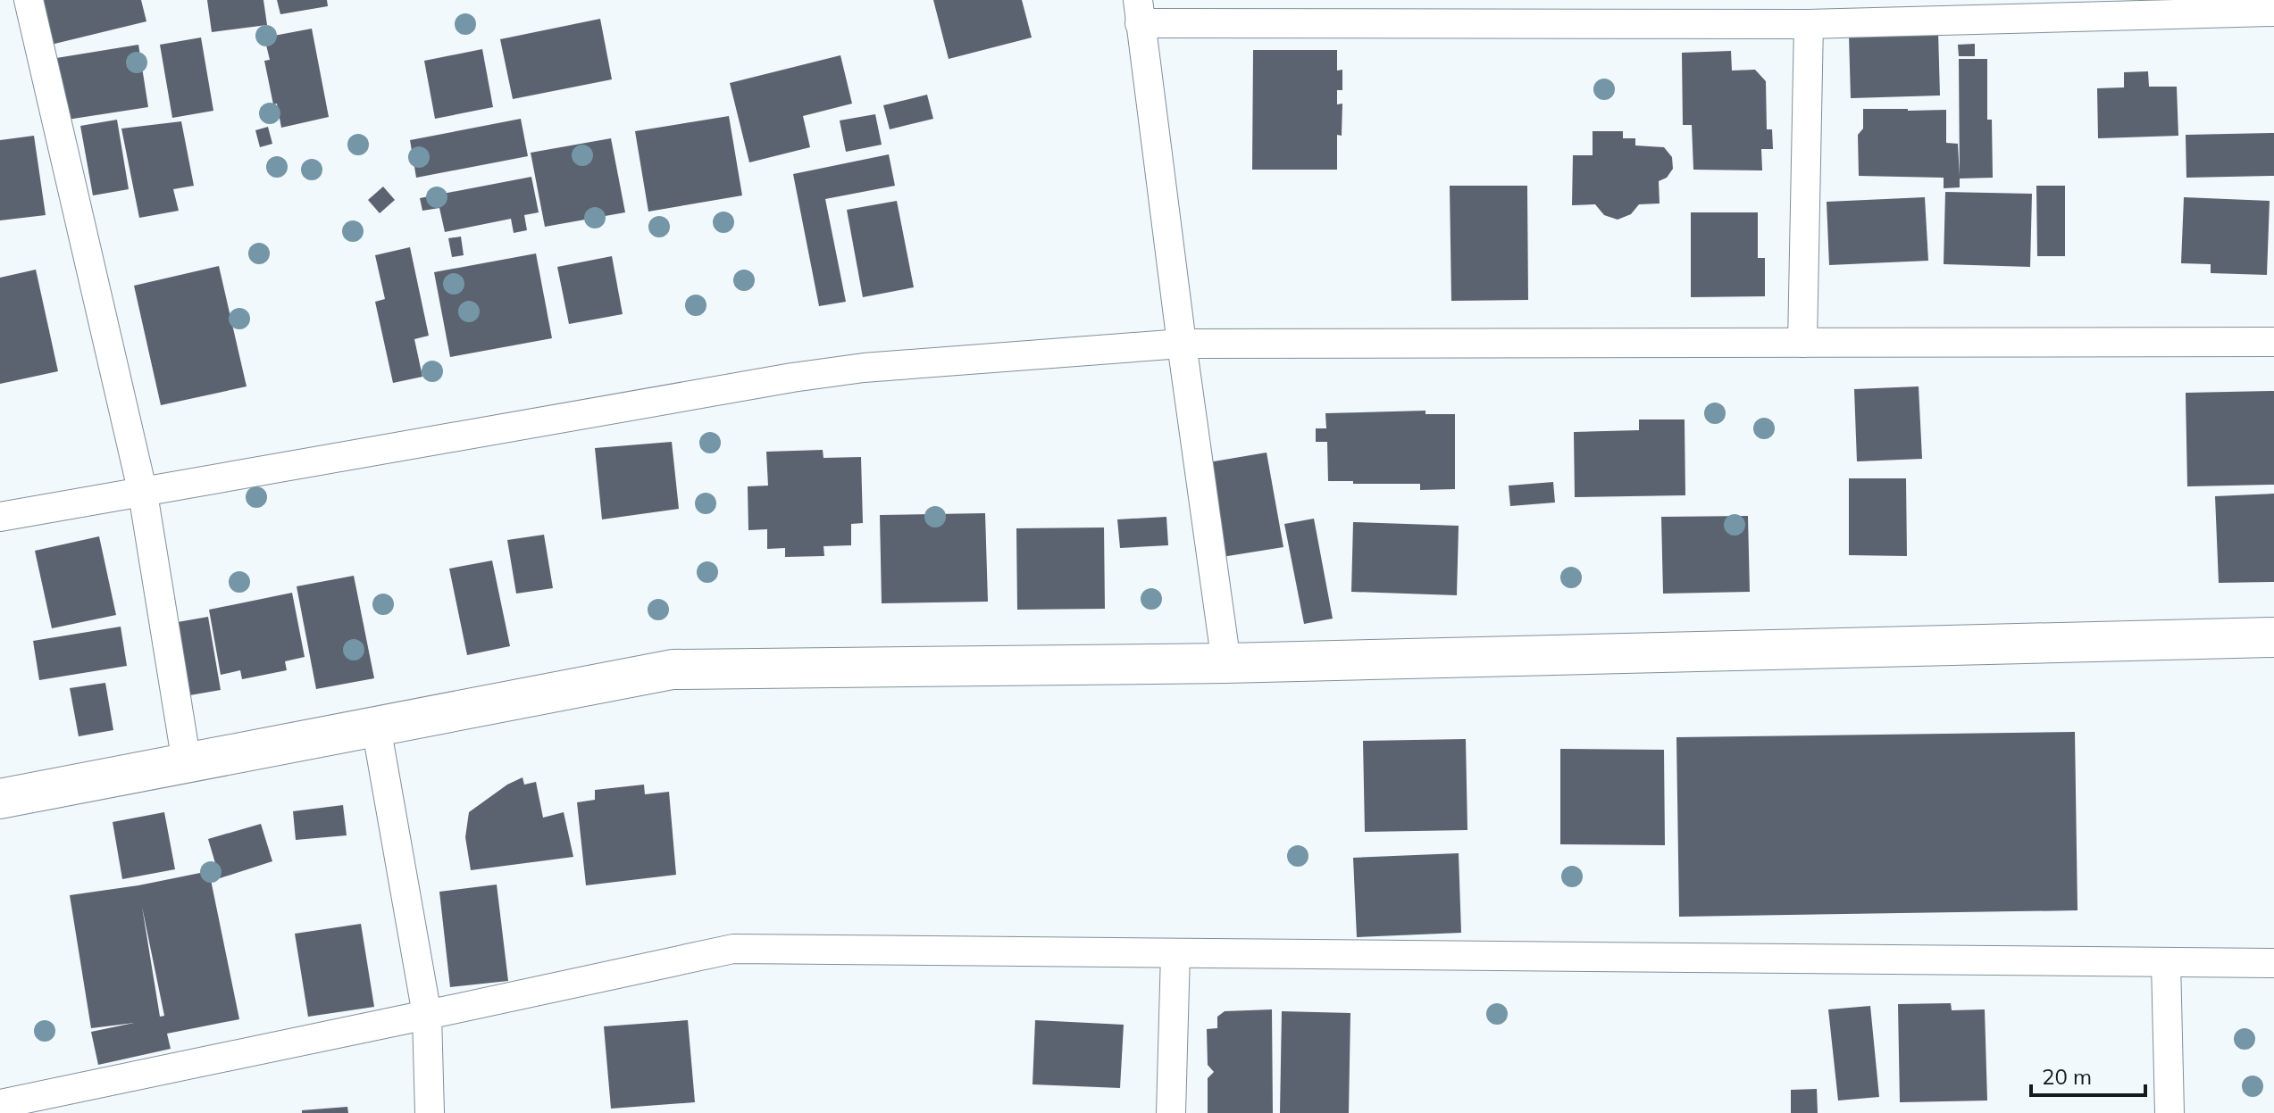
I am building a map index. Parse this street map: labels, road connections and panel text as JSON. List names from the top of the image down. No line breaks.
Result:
{"scale_bar":"20 m"}
